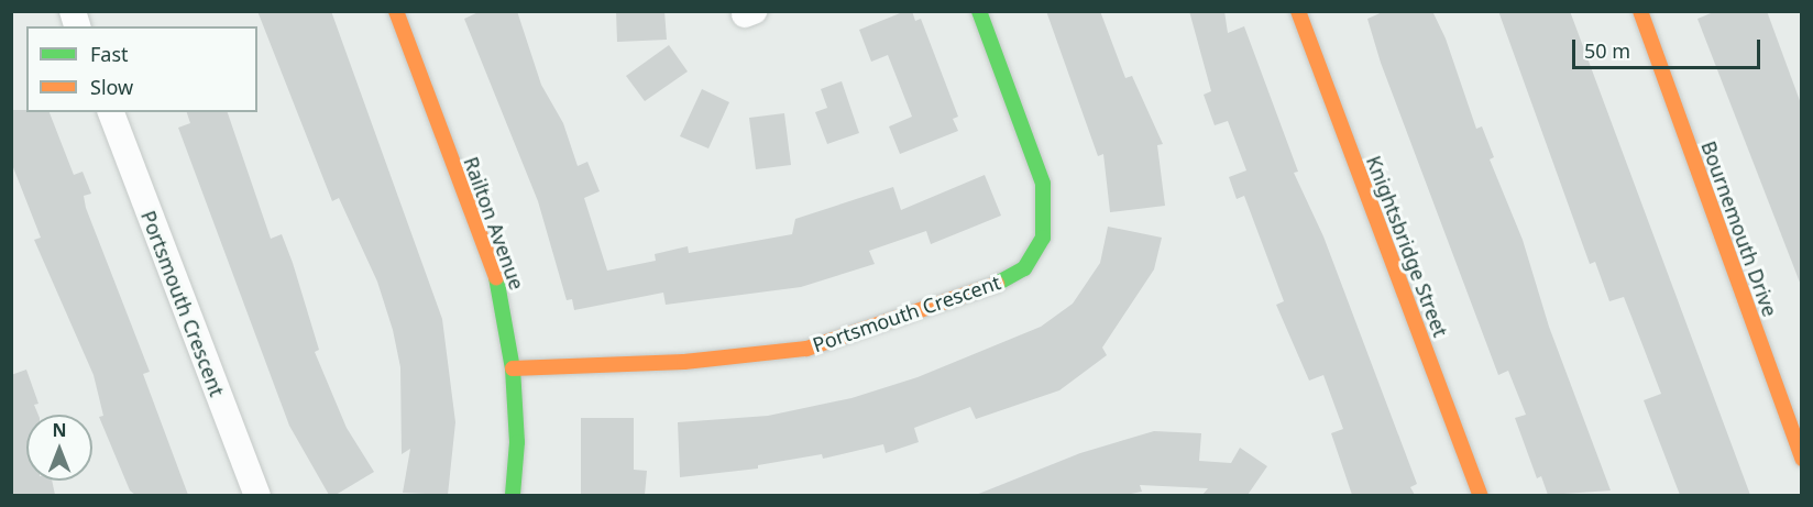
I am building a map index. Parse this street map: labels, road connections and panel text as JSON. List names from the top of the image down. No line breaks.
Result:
{"streets":{"street":["Railton Avenue","Bournemouth Drive","Knightsbridge Street","Portsmouth Crescent"]},"crossings":[["Railton Avenue","Portsmouth Crescent"]],"legend":["Fast","Slow"],"scale_bar":"50 m","north":"top"}
